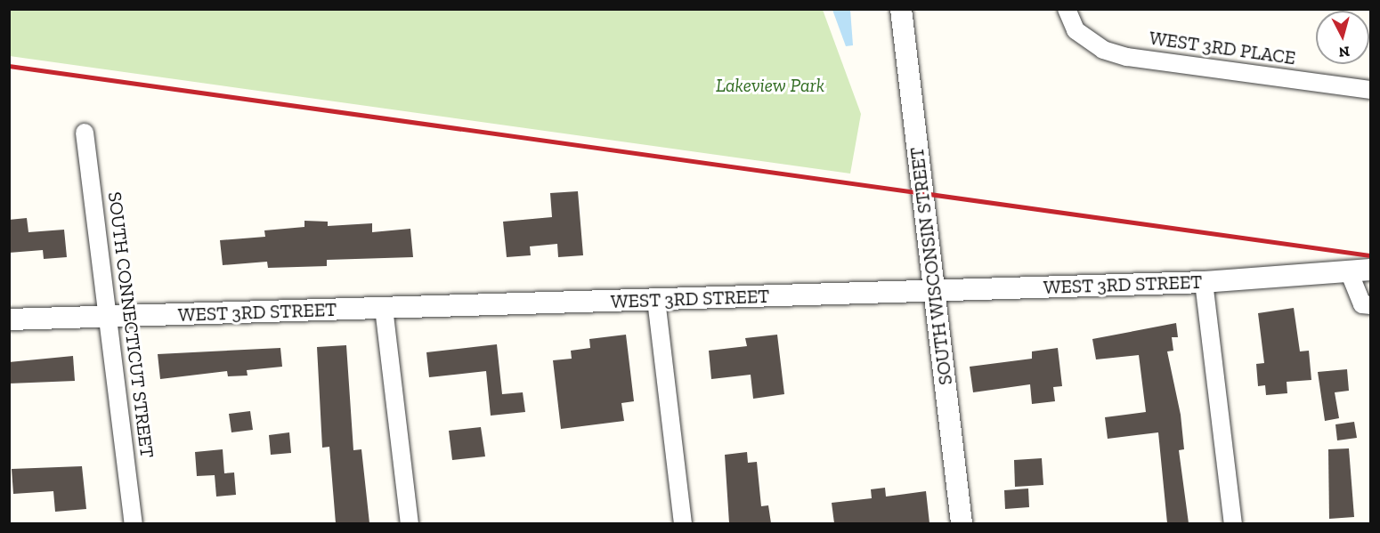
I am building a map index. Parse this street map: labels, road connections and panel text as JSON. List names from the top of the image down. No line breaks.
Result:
{"streets":{"street":["WEST 3RD PLACE","SOUTH WISCONSIN STREET","WEST 3RD STREET","SOUTH CONNECTICUT STREET"]},"crossings":[["SOUTH WISCONSIN STREET","WEST 3RD STREET"],["WEST 3RD STREET","SOUTH CONNECTICUT STREET"]],"parks":["Lakeview Park"],"north":"bottom"}
